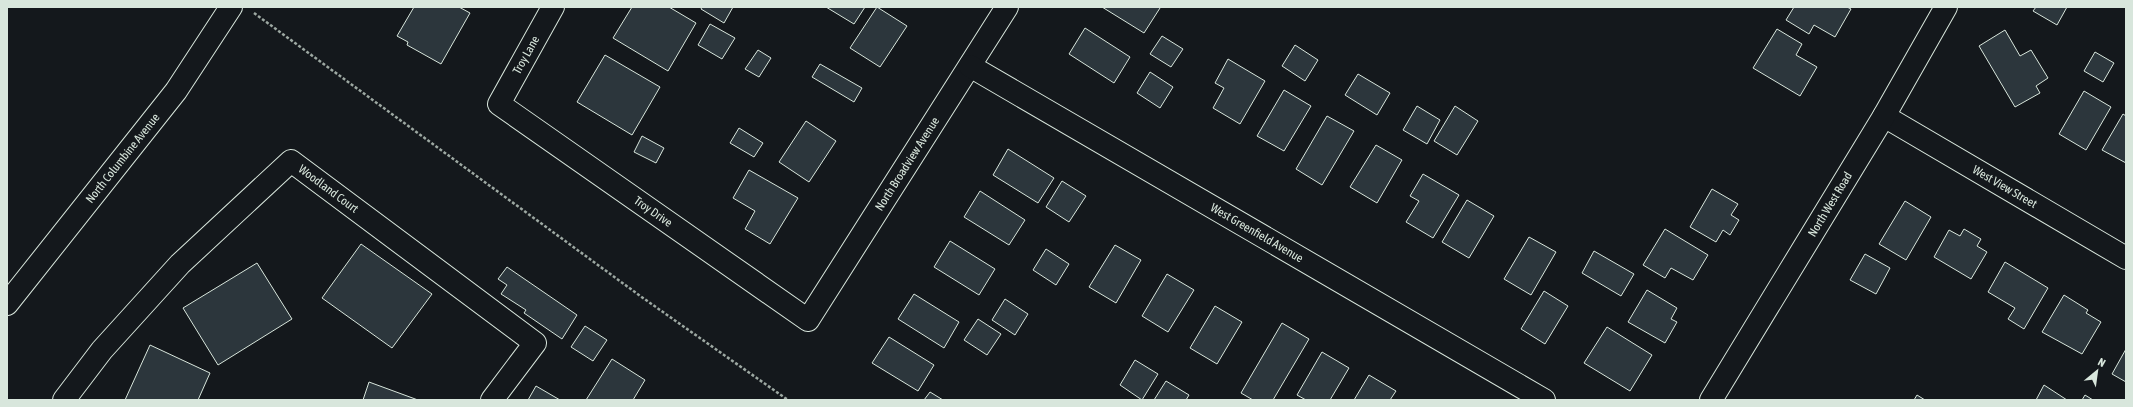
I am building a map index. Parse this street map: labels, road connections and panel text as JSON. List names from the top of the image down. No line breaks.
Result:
{"streets":{"street":["Troy Lane","North Columbine Avenue","North Broadview Avenue","West View Street","Woodland Court","North West Road","Troy Drive","West Greenfield Avenue"]},"crossings":[["Troy Lane","Troy Drive"],["North Broadview Avenue","Troy Drive"],["North Broadview Avenue","West Greenfield Avenue"],["West View Street","North West Road"]],"north":"top right"}
